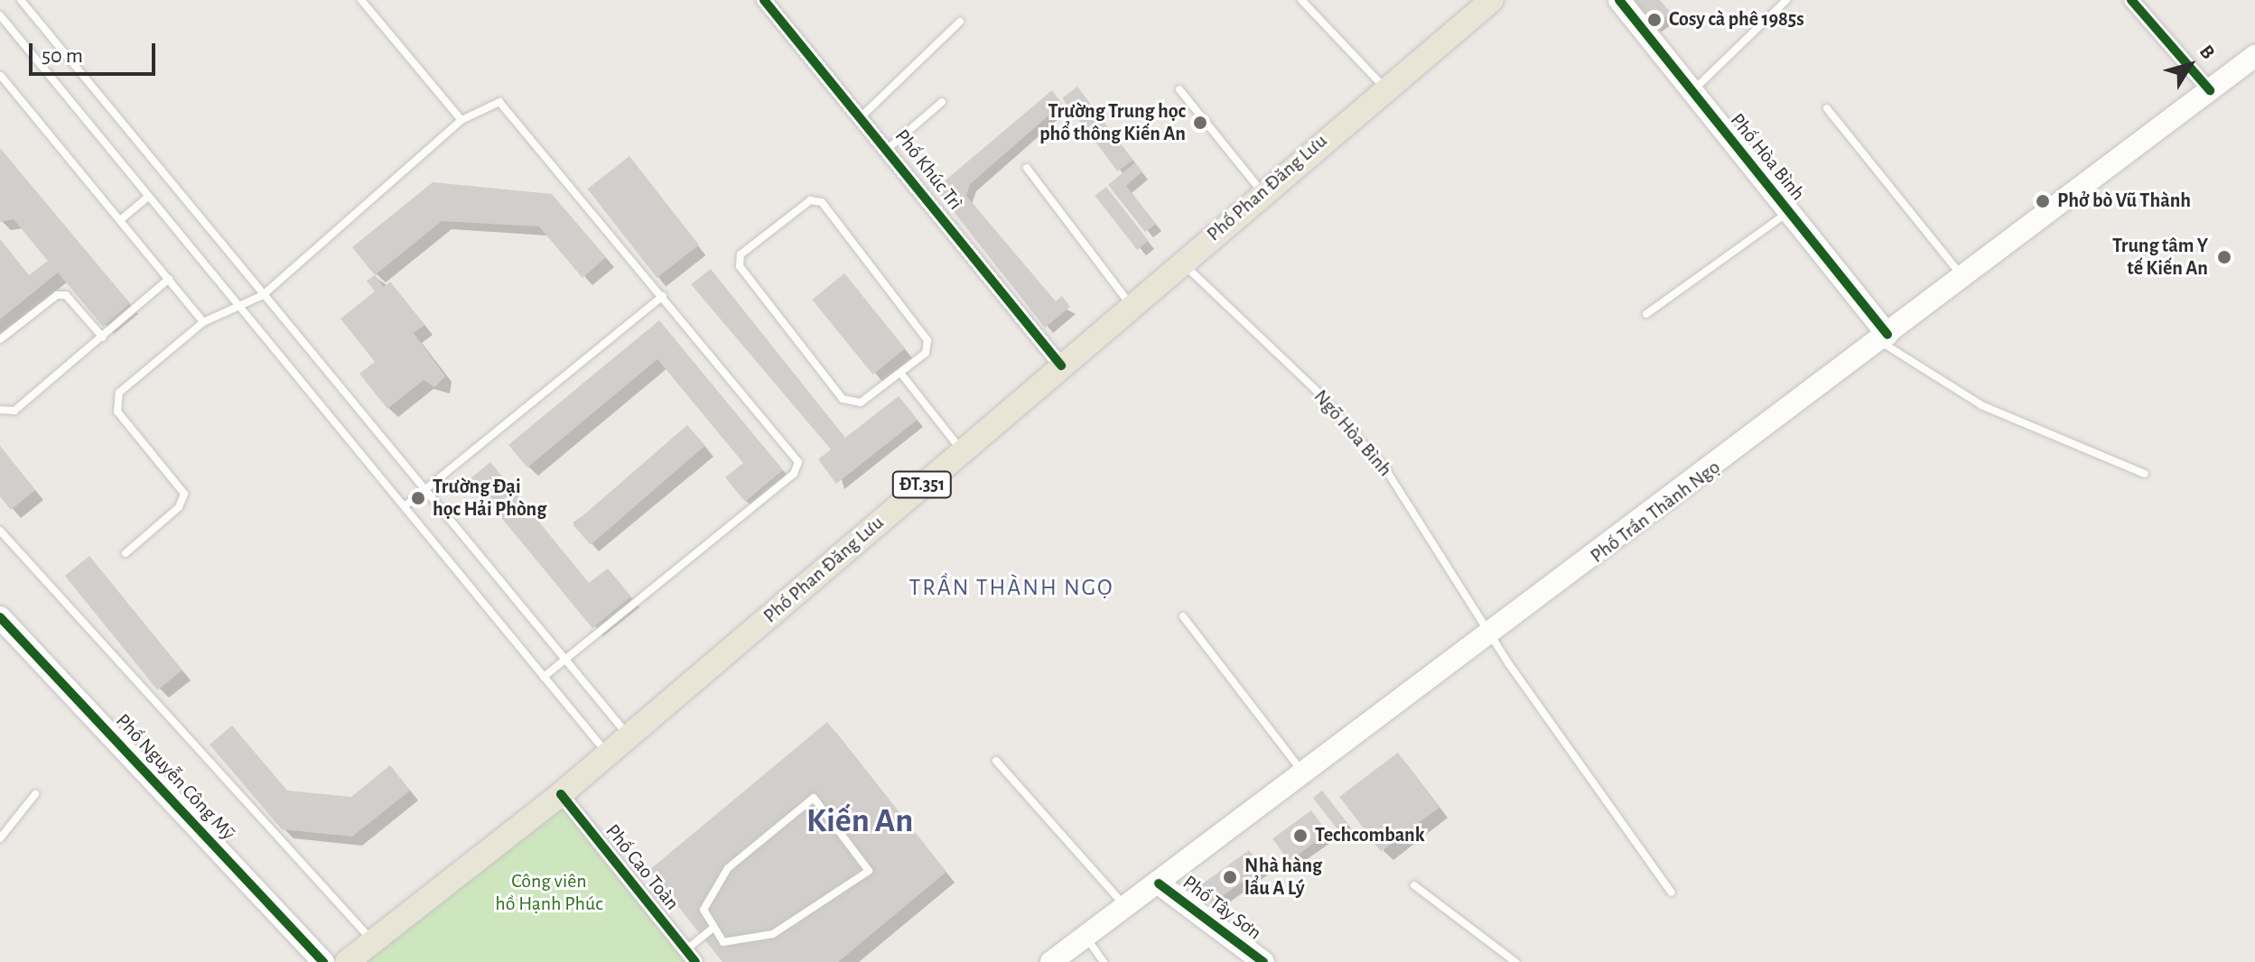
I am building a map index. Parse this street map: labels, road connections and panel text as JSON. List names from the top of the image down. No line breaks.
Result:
{"streets":{"main road":["Phố Hòa Bình","Phố Phan Đăng Lưu","ĐT.351","Phố Trần Thành Ngọ","Phố Nguyễn Công Mỹ","Phố Tây Sơn"],"street":["Phố Khúc Trì","Phố Cao Toàn"],"lane":["Ngõ Hòa Bình"]},"crossings":[["Phố Hòa Bình","Phố Trần Thành Ngọ"],["Phố Khúc Trì","Phố Phan Đăng Lưu"],["Phố Phan Đăng Lưu","Ngõ Hòa Bình"],["Phố Phan Đăng Lưu","Phố Cao Toàn"],["Ngõ Hòa Bình","Phố Trần Thành Ngọ"],["Phố Trần Thành Ngọ","Phố Tây Sơn"]],"districts":["TRẦN THÀNH NGỌ","Kiến An"],"parks":["Công viên hồ Hạnh Phúc"],"places":["Cosy cà phê 1985s","Trường Trung học phổ thông Kiến An","Phở bò Vũ Thành","Trung tâm Y tế Kiến An","Trường Đại học Hải Phòng","Techcombank","Nhà hàng lẩu A Lý"],"scale_bar":"50 m","north":"top right"}
